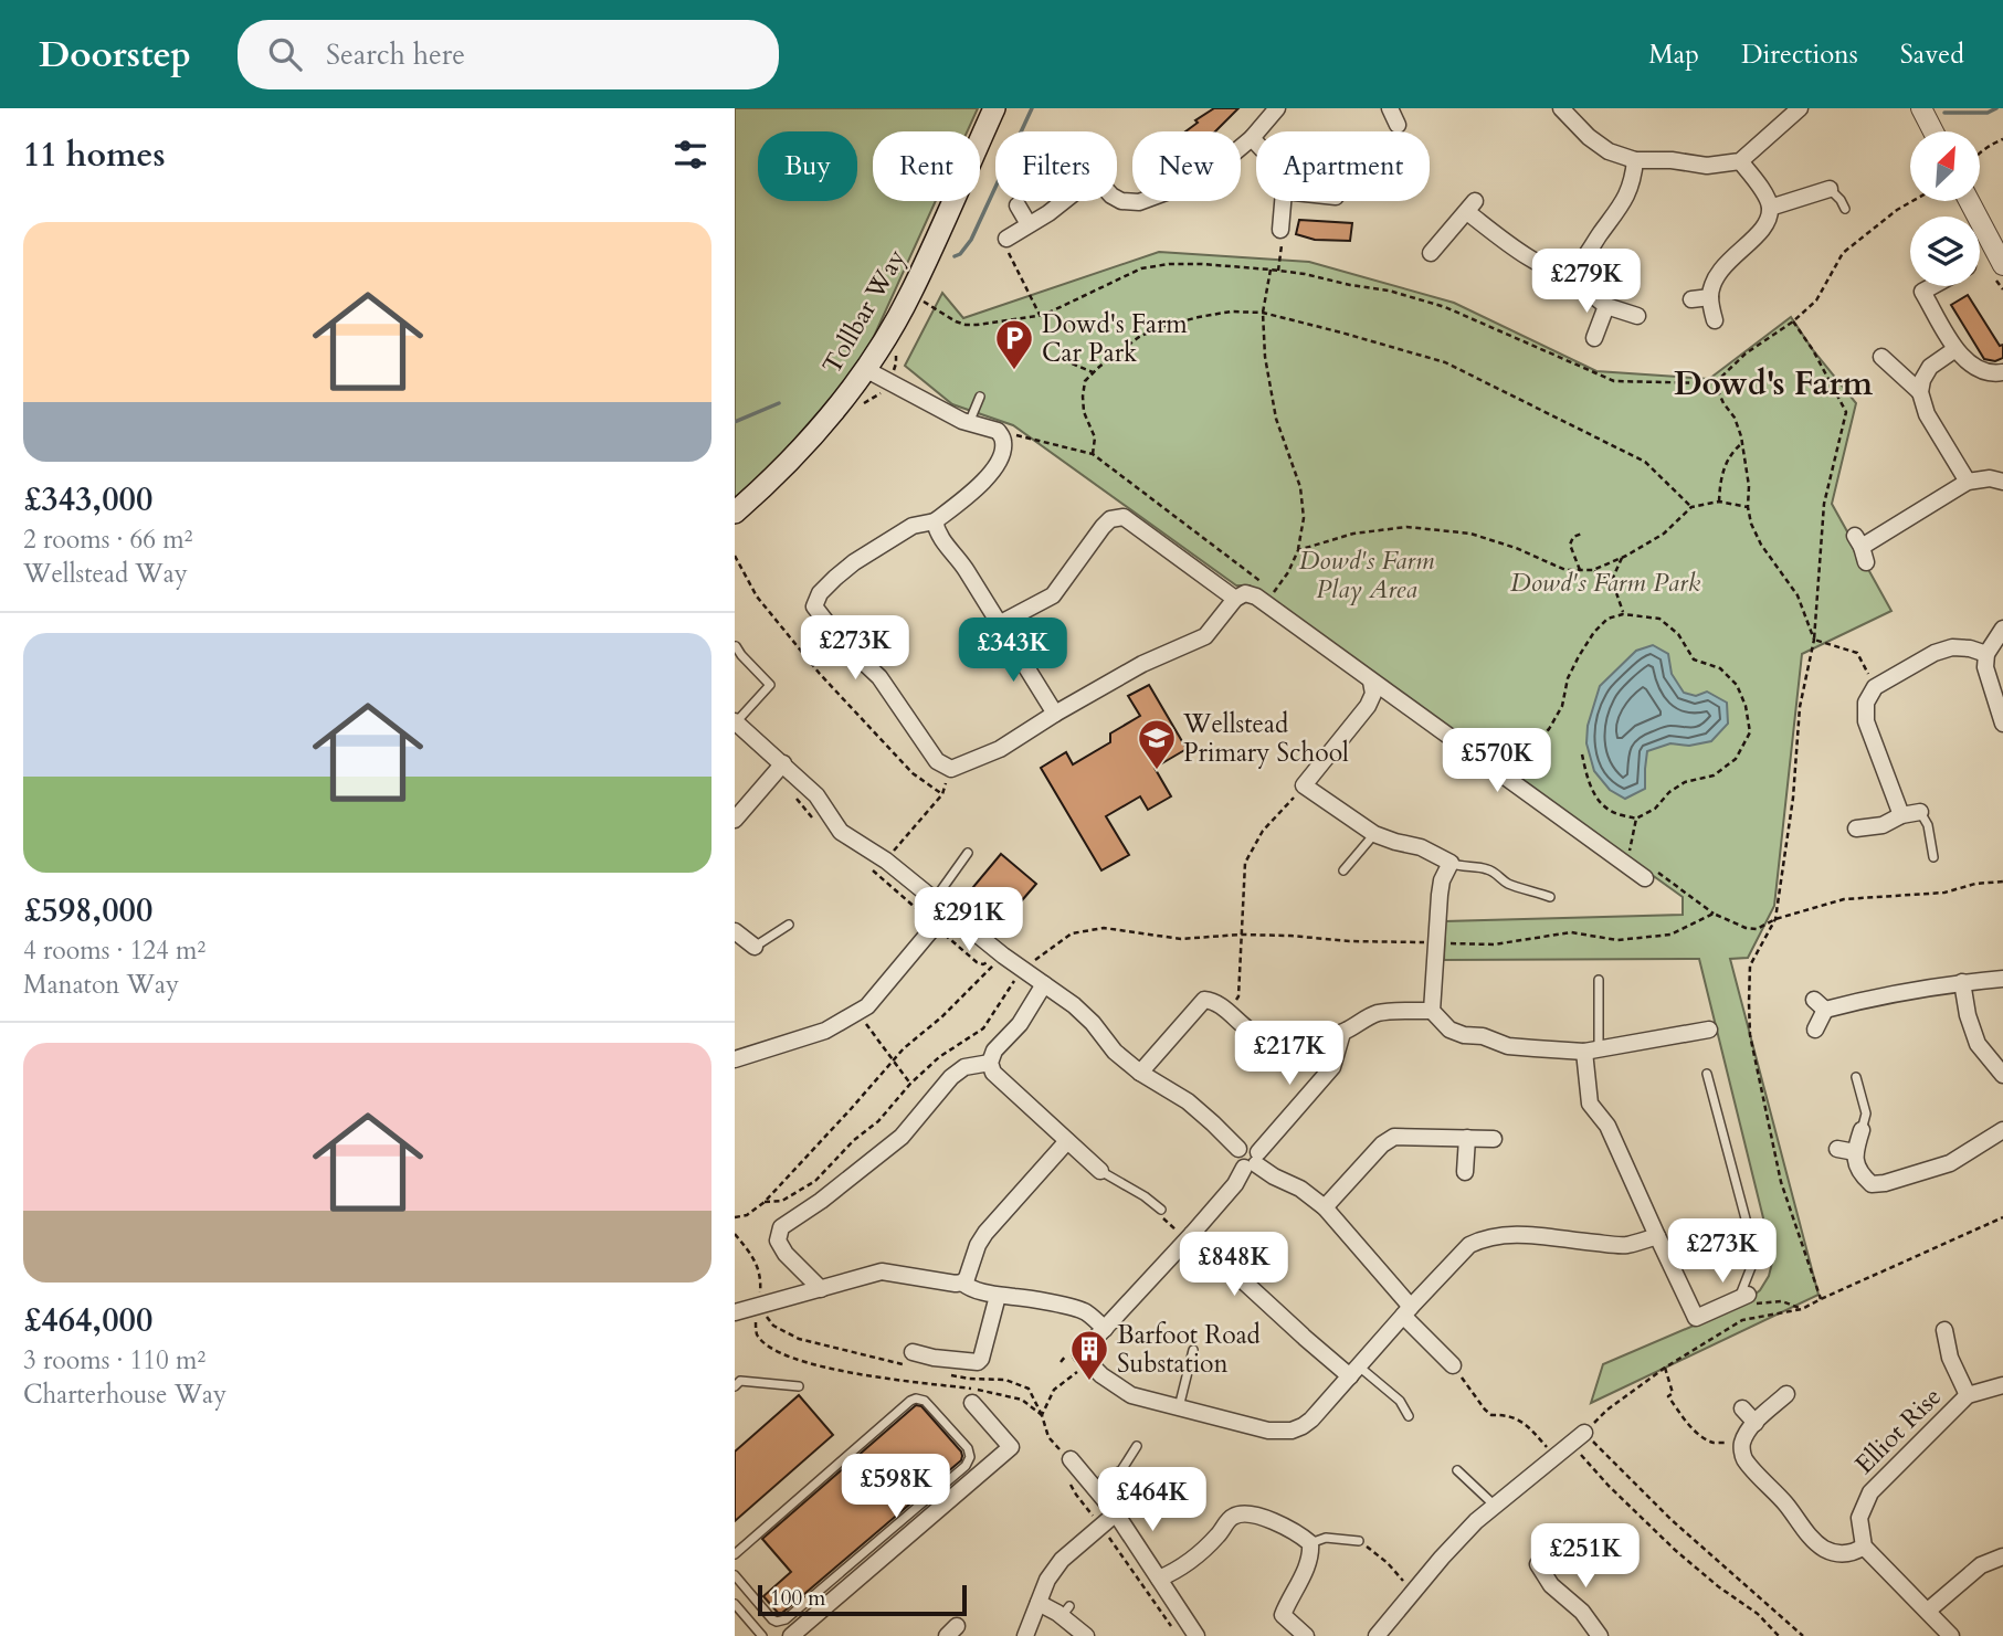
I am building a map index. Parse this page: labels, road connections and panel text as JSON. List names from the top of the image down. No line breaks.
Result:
{"streets":{"main road":["Tollbar Way"],"street":["Elliot Rise"]},"districts":["Dowd's Farm"],"parks":["Dowd's Farm Play Area","Dowd's Farm Park"],"places":{"parking":["Dowd's Farm Car Park"],"school or university":["Wellstead Primary School"],"building":["Barfoot Road Substation"]},"scale_bar":"100 m","north":"top right","page":{"header":"Doorstep","search":"Search here","nav":["Map","Directions","Saved"],"heading":"11 homes","chip":["Buy","Rent","Filters","New","Apartment"],"list":[{"name":"£343,000","note":"2 rooms · 66 m² · Wellstead Way"},{"name":"£598,000","note":"4 rooms · 124 m² · Manaton Way"},{"name":"£464,000","note":"3 rooms · 110 m² · Charterhouse Way"}],"price":["£279K","£273K","£343K","£570K","£291K","£217K","£273K","£848K","£598K","£464K","£251K"],"scale":"100 m"}}
